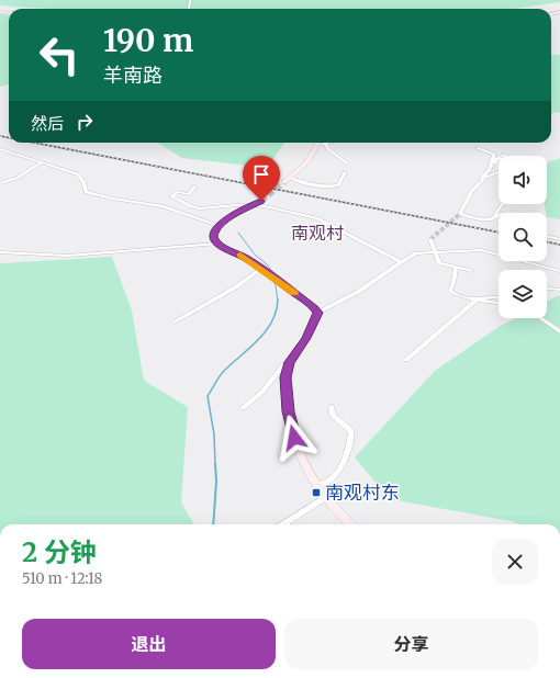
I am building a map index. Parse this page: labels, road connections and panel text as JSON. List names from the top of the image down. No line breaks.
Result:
{"districts":["南观村"],"places":{"transit":["南观村东"]},"page":{"turn":["190 m","羊南路"],"then":"然后","heading":["2 分钟","510 m · 12:18"],"buttons":["退出","分享"]}}
